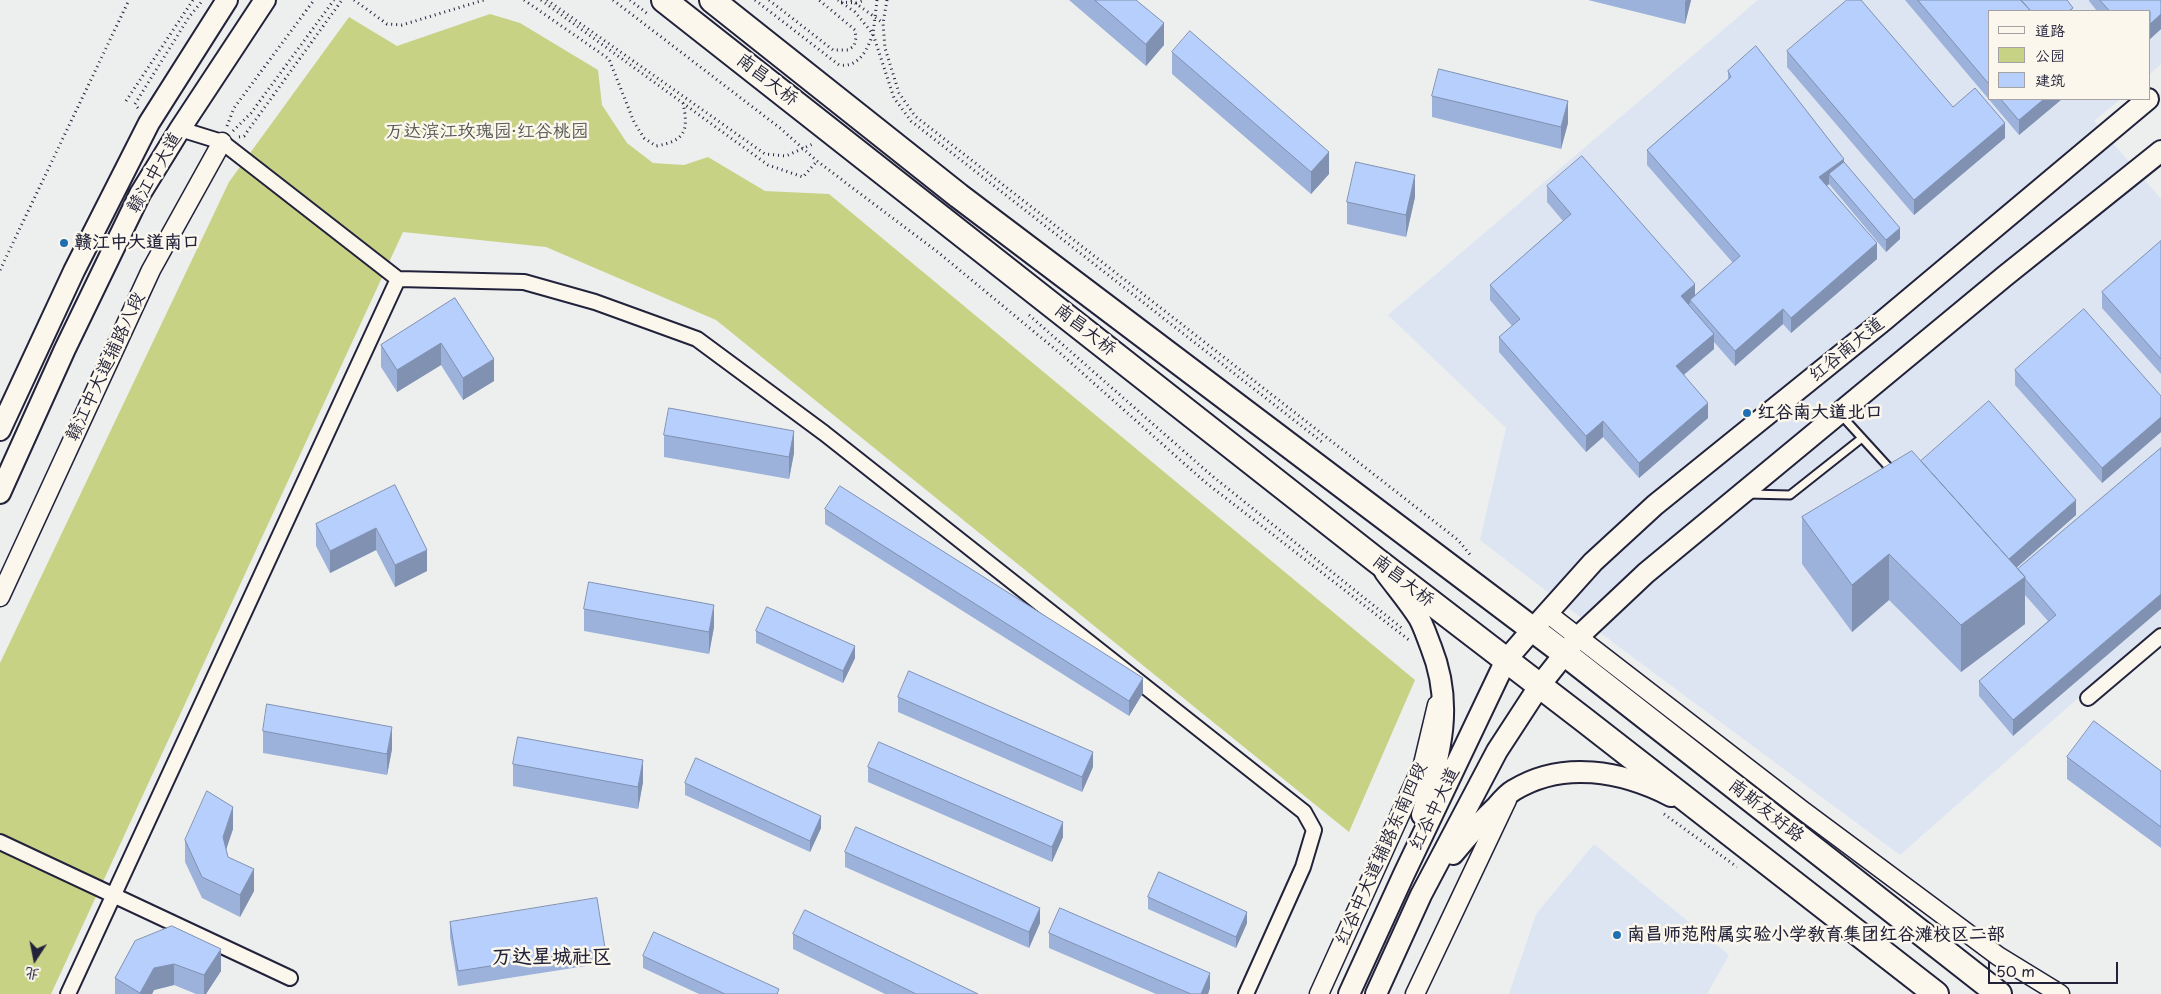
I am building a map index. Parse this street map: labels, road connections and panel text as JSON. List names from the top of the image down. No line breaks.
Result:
{"streets":{"highway":["南昌大桥","南斯友好路"],"main road":["赣江中大道","红谷南大道","红谷中大道"],"street":["赣江中大道辅路八段","红谷中大道辅路东南四段"]},"crossings":[["南昌大桥","红谷南大道"],["南昌大桥","红谷中大道"],["南昌大桥","南斯友好路"],["红谷南大道","红谷中大道"],["红谷南大道","南斯友好路"],["红谷中大道","南斯友好路"]],"districts":["万达星城社区"],"parks":["万达滨江玫瑰园·红谷桃园"],"places":["赣江中大道南口","红谷南大道北口","南昌师范附属实验小学教育集团红谷滩校区二部"],"legend":["道路","公园","建筑"],"scale_bar":"50 m","north":"bottom"}
